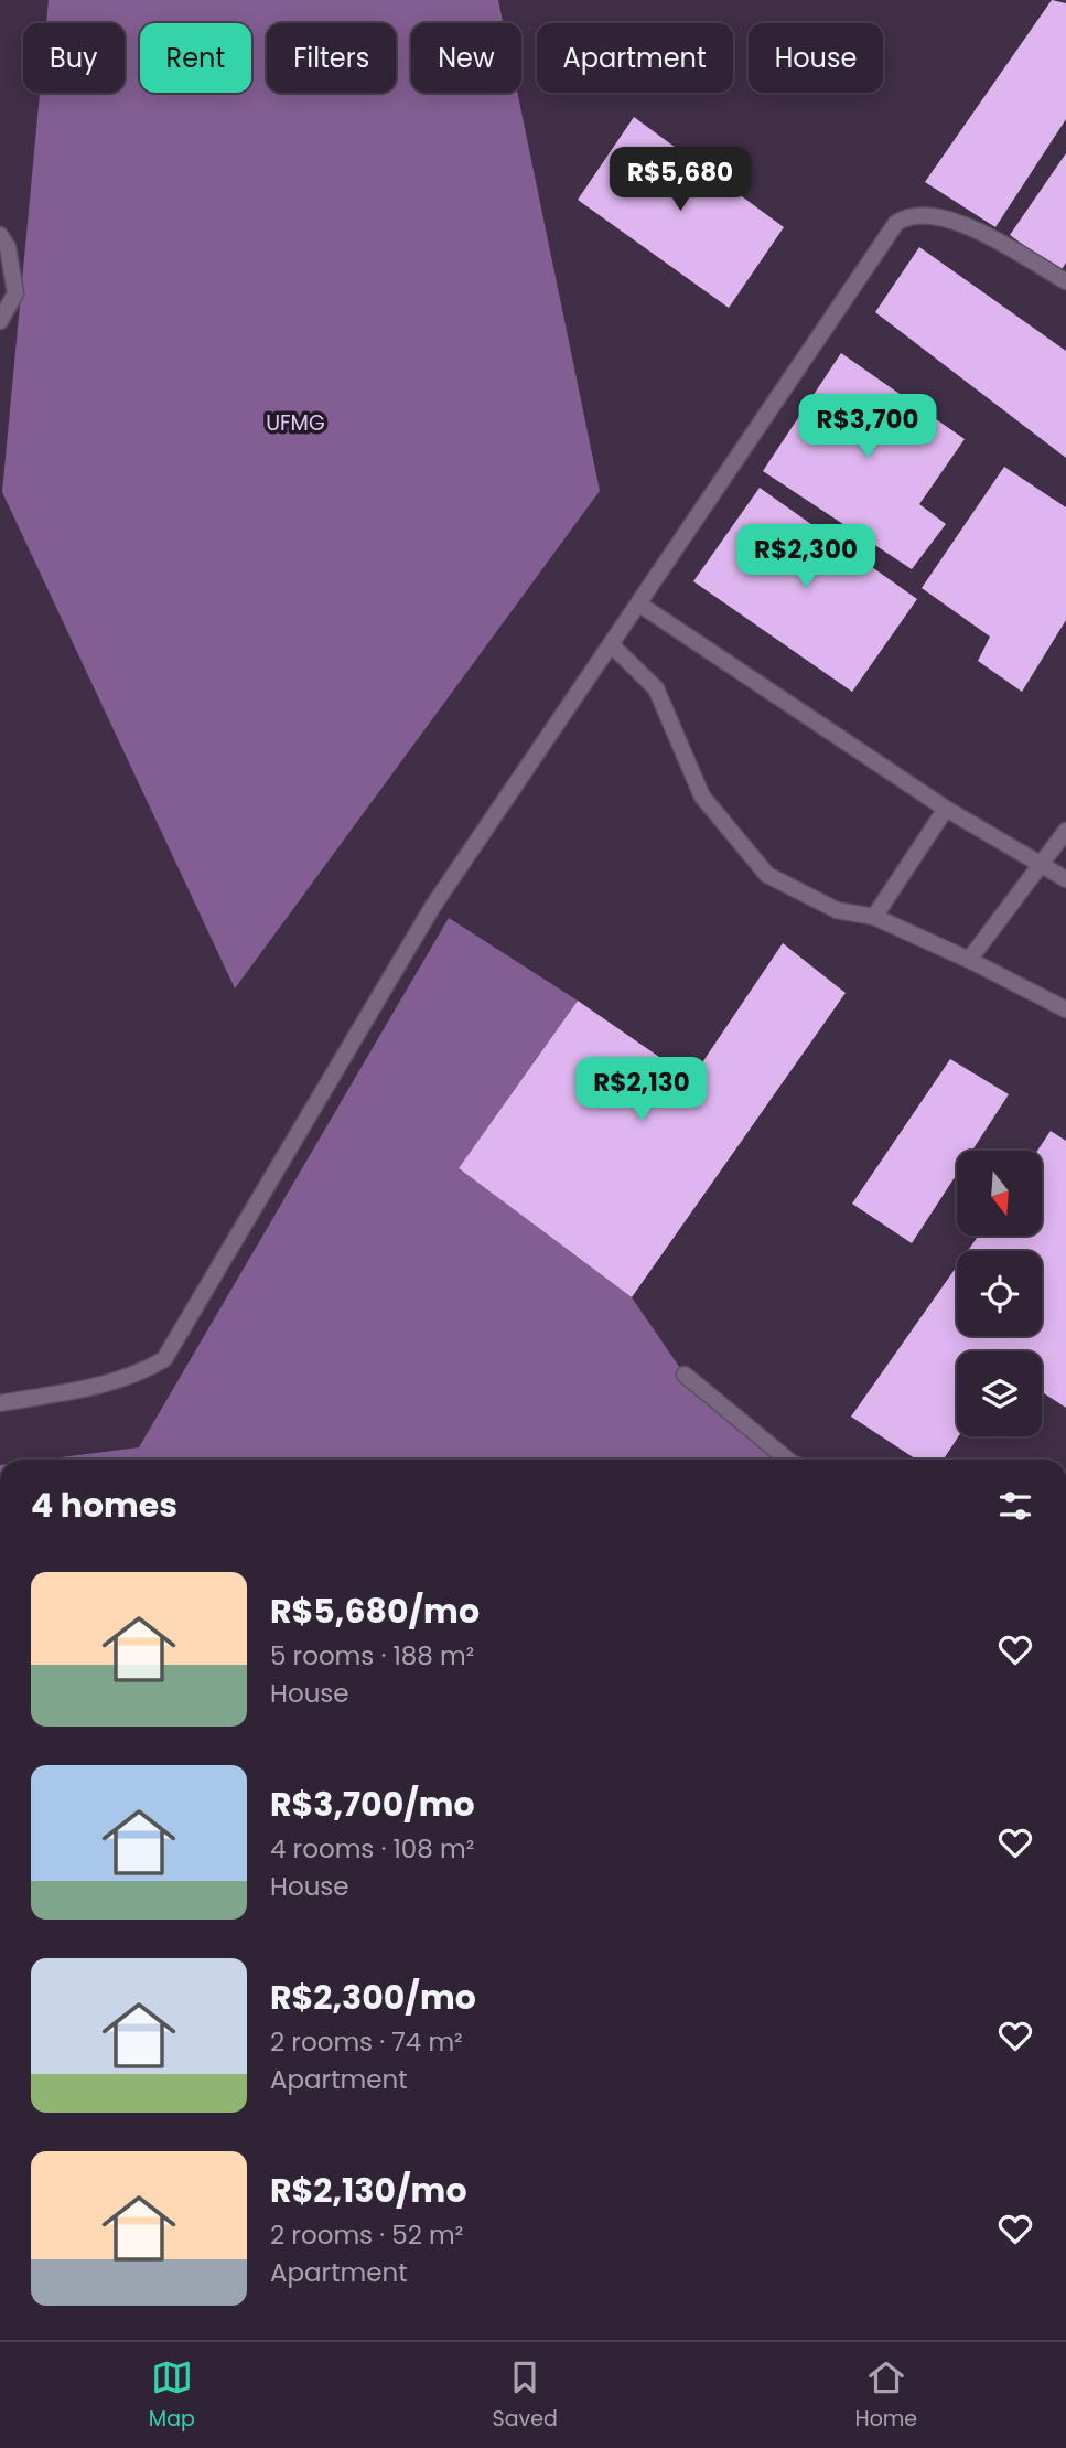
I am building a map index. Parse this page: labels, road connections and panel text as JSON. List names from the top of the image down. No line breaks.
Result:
{"parks":["UFMG"],"north":"bottom","page":{"chip":["Buy","Rent","Filters","New","Apartment","House"],"price":["R$5,680","R$3,700","R$2,300","R$2,130"],"heading":"4 homes","list":[{"name":"R$5,680/mo","note":"5 rooms · 188 m² · House"},{"name":"R$3,700/mo","note":"4 rooms · 108 m² · House"},{"name":"R$2,300/mo","note":"2 rooms · 74 m² · Apartment"},{"name":"R$2,130/mo","note":"2 rooms · 52 m² · Apartment"}],"tabs":["Map","Saved","Home"]}}
